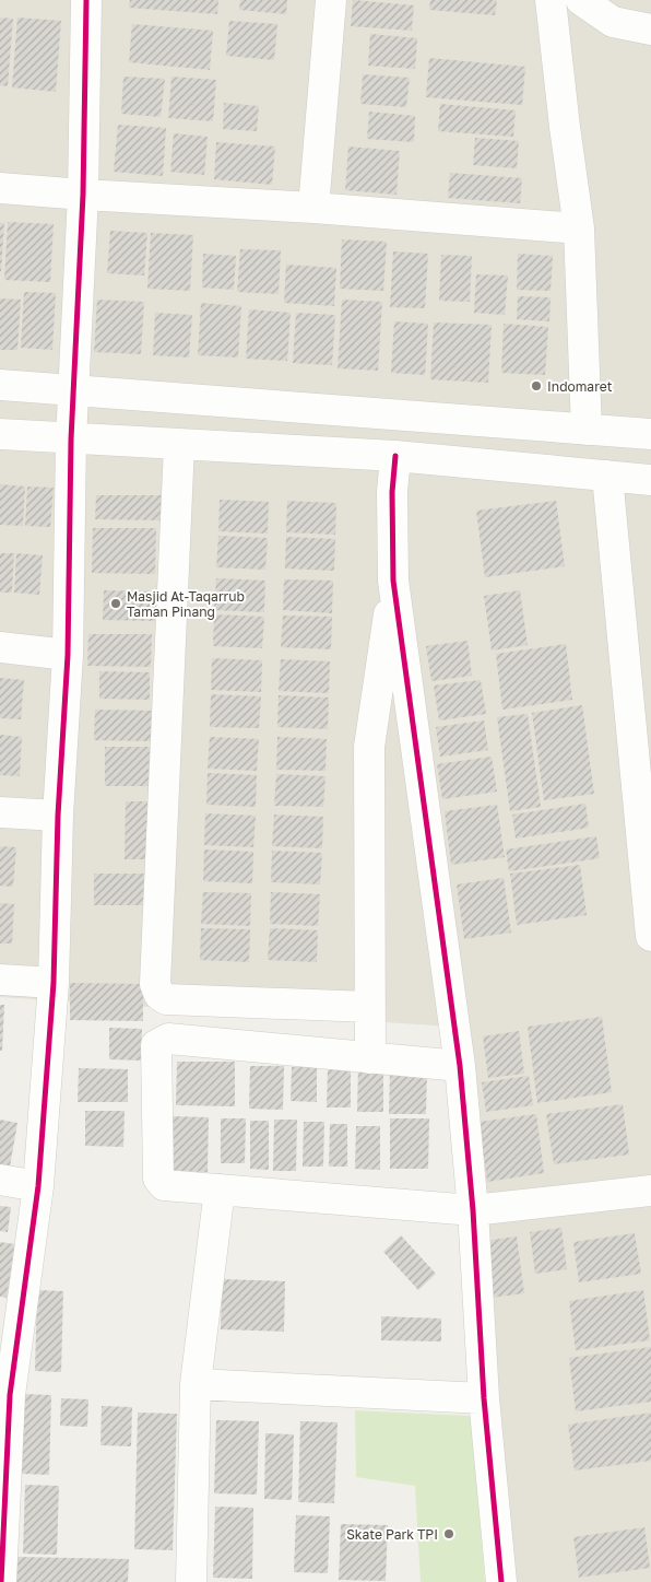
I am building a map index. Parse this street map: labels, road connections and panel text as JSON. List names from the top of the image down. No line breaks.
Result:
{"places":["Indomaret","Masjid At-Taqarrub Taman Pinang","Skate Park TPI"]}
